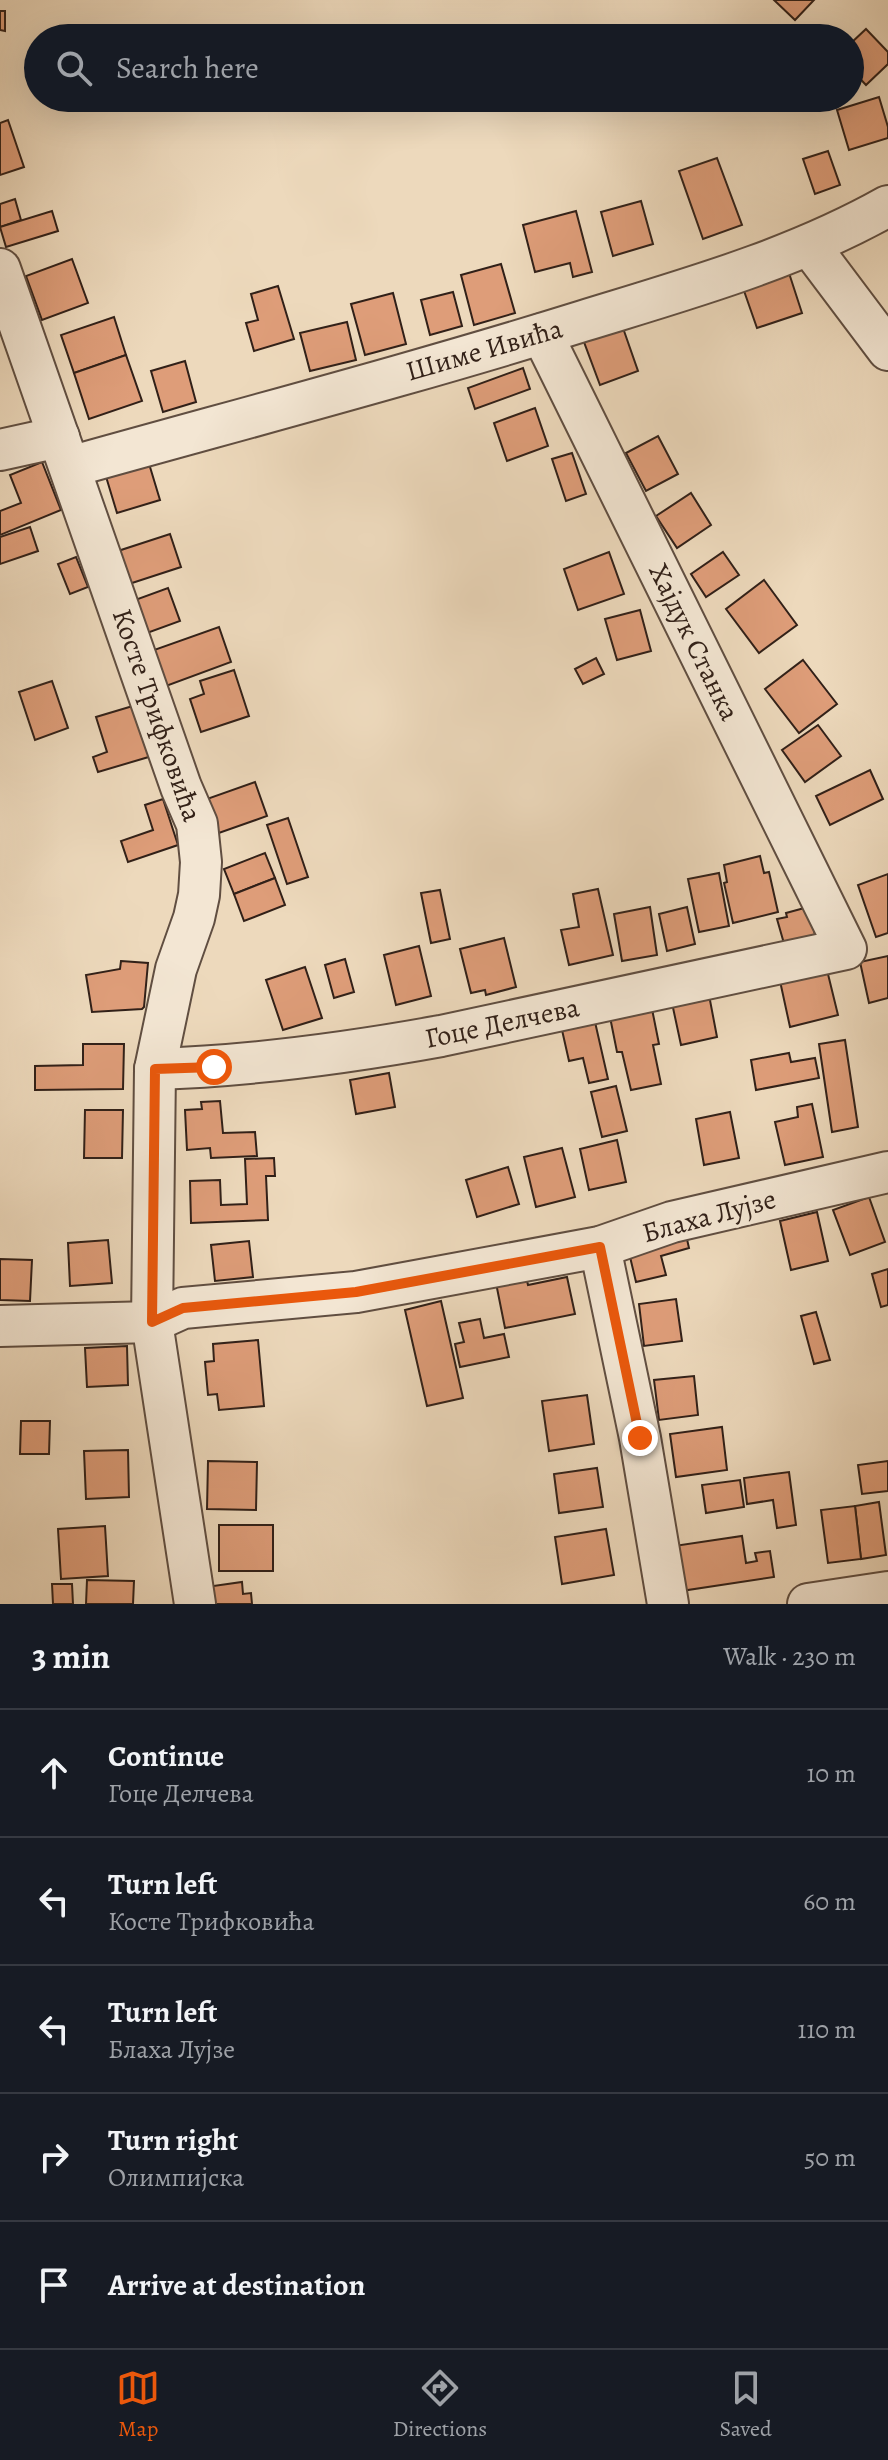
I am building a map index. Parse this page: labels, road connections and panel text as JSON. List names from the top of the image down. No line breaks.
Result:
{"streets":{"street":["Шиме Ивића","Хајдук Станка","Косте Трифковића","Гоце Делчева","Блаха Лујзе"]},"crossings":[["Шиме Ивића","Хајдук Станка"],["Шиме Ивића","Косте Трифковића"],["Хајдук Станка","Гоце Делчева"],["Косте Трифковића","Гоце Делчева"],["Косте Трифковића","Блаха Лујзе"]],"page":{"search":"Search here","heading":["3 min","Walk · 230 m"],"list":[["Continue","Гоце Делчева","10 m"],["Turn left","Косте Трифковића","60 m"],["Turn left","Блаха Лујзе","110 m"],["Turn right","Олимпијска","50 m"],"Arrive at destination"],"nav":["Map","Directions","Saved"]}}
